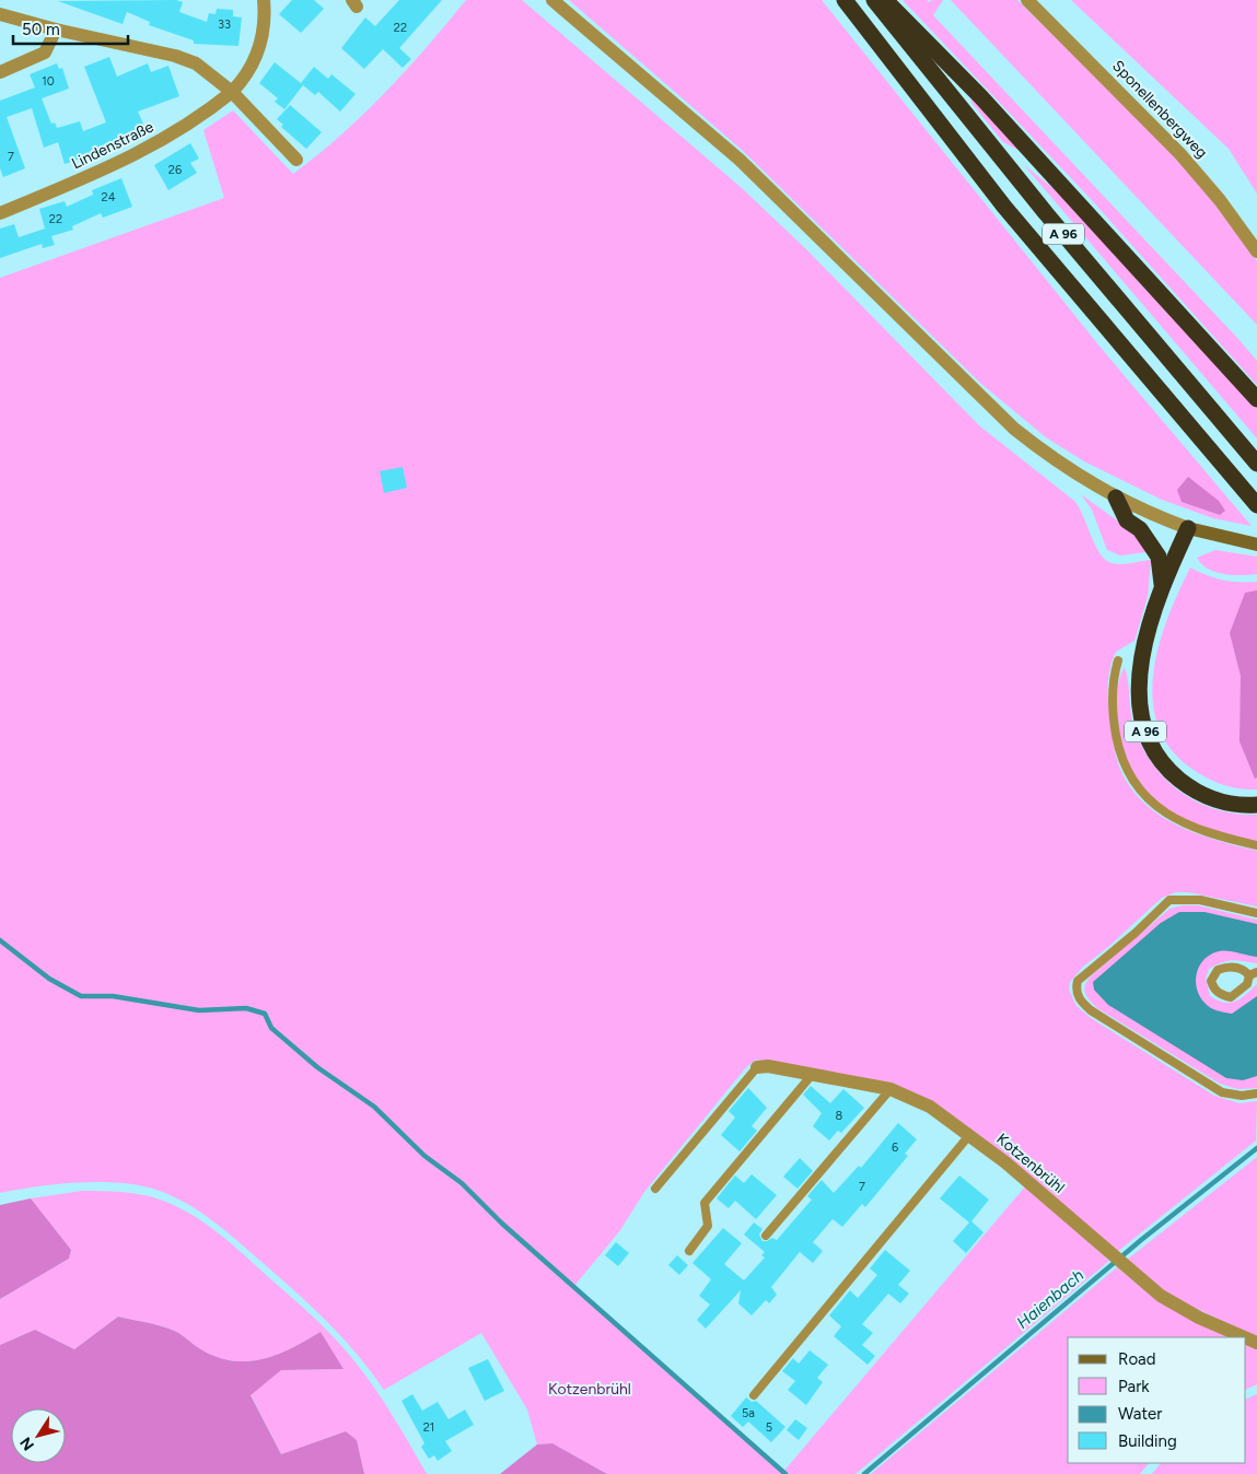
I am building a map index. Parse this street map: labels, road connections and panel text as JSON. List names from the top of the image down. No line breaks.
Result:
{"streets":{"highway":["A 96"],"street":["Sponellenbergweg","Lindenstraße","Kotzenbrühl"]},"water":["Haienbach"],"parks":["Kotzenbrühl"],"house_numbers":["33","22","10","7","26","24","22","8","6","7","5a","21","5"],"legend":["Road","Park","Water","Building"],"scale_bar":"50 m","north":"bottom left"}
